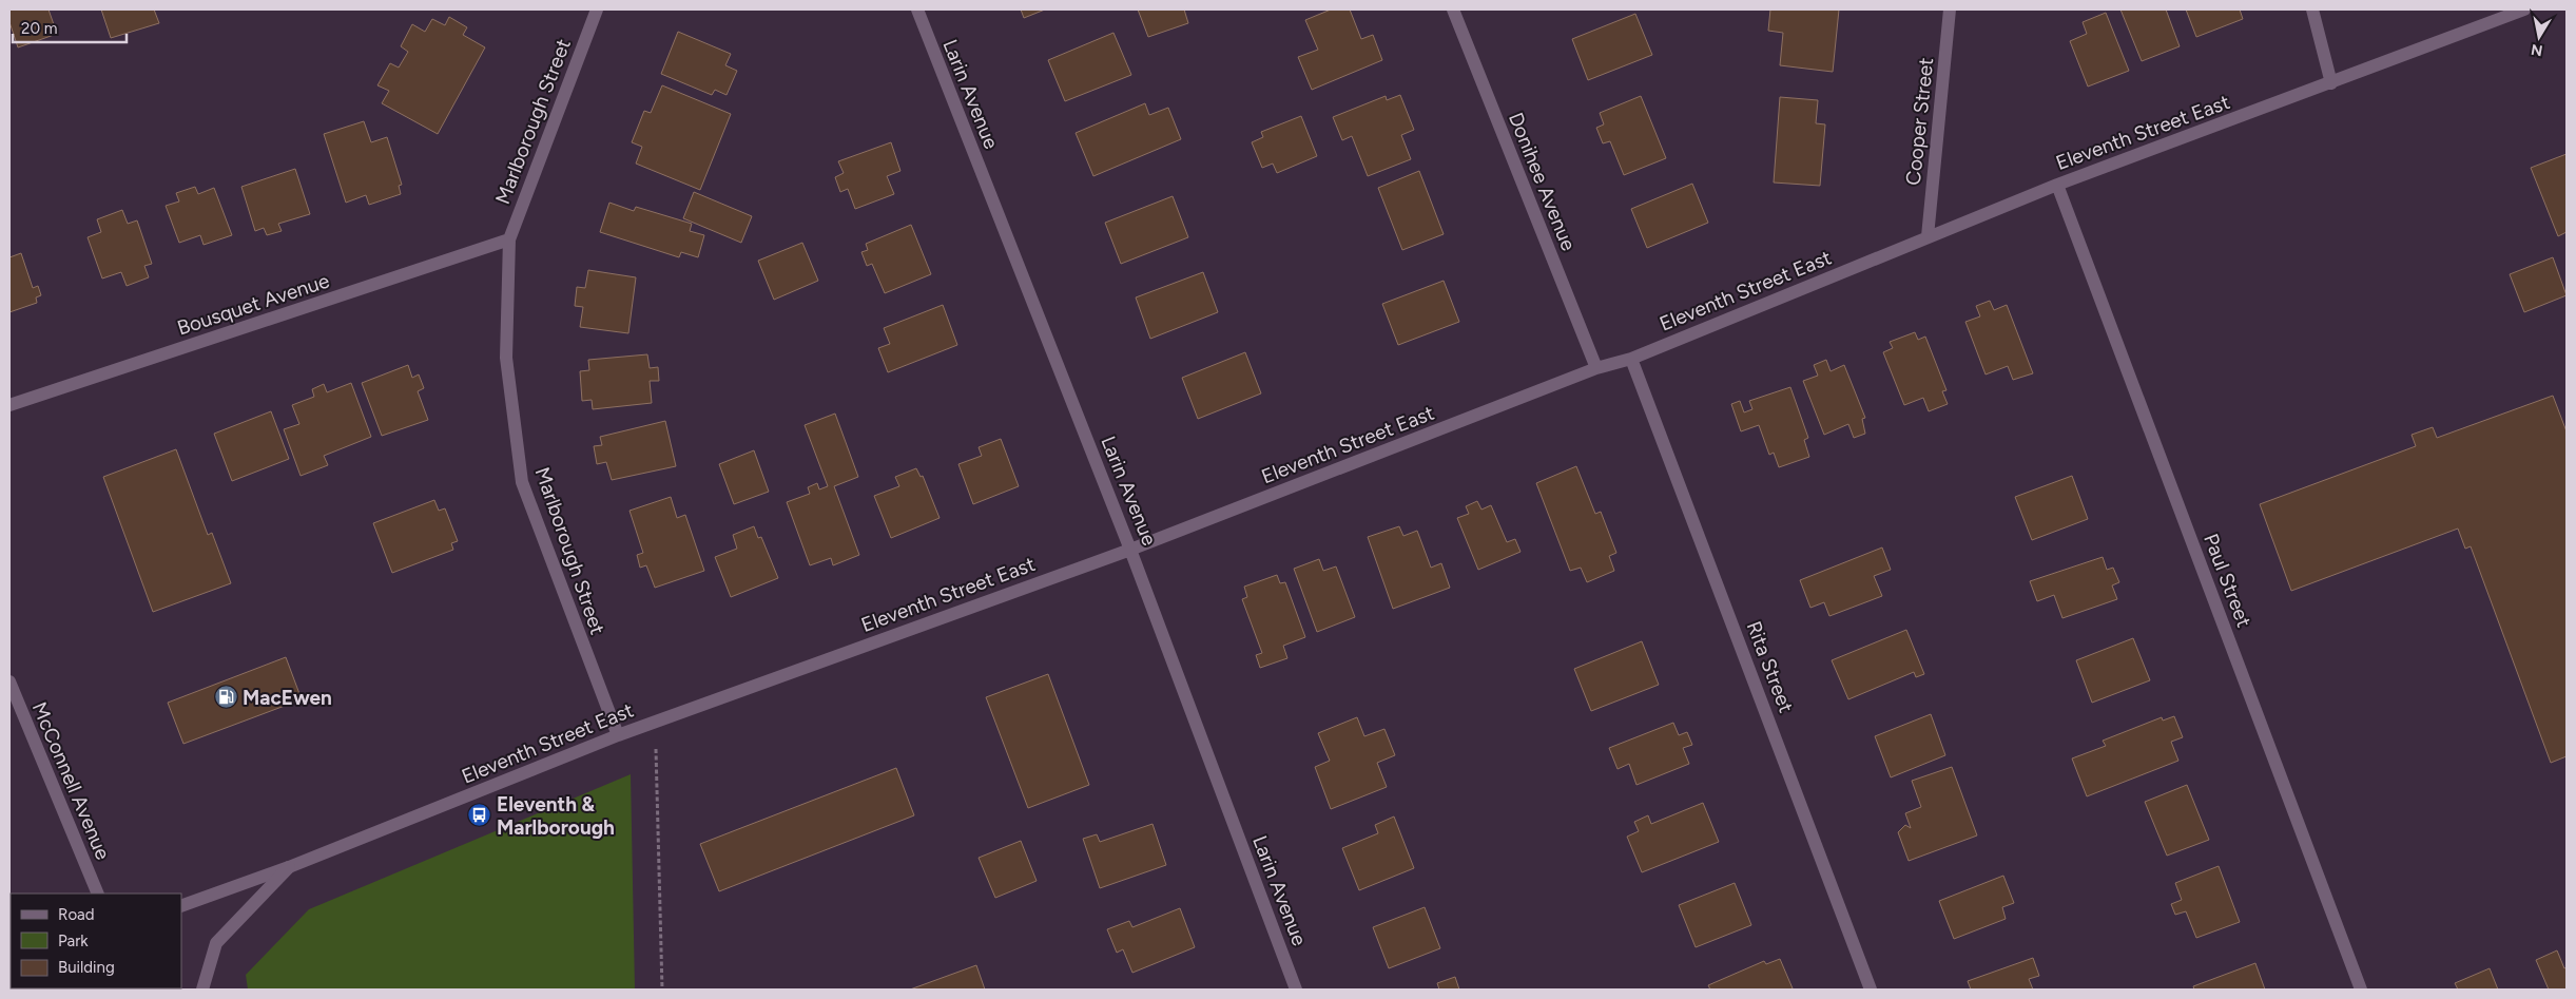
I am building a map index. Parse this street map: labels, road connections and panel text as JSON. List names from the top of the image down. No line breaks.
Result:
{"streets":{"street":["Larin Avenue","Marlborough Street","Cooper Street","Eleventh Street East","Donihee Avenue","Bousquet Avenue","Paul Street","Rita Street","McConnell Avenue"]},"crossings":[["Larin Avenue","Eleventh Street East"],["Marlborough Street","Eleventh Street East"],["Marlborough Street","Bousquet Avenue"],["Cooper Street","Eleventh Street East"],["Eleventh Street East","Donihee Avenue"],["Eleventh Street East","Paul Street"],["Eleventh Street East","Rita Street"]],"places":{"fuel station":["MacEwen"],"bus stop":["Eleventh & Marlborough"]},"legend":["Road","Park","Building"],"scale_bar":"20 m","north":"bottom"}
